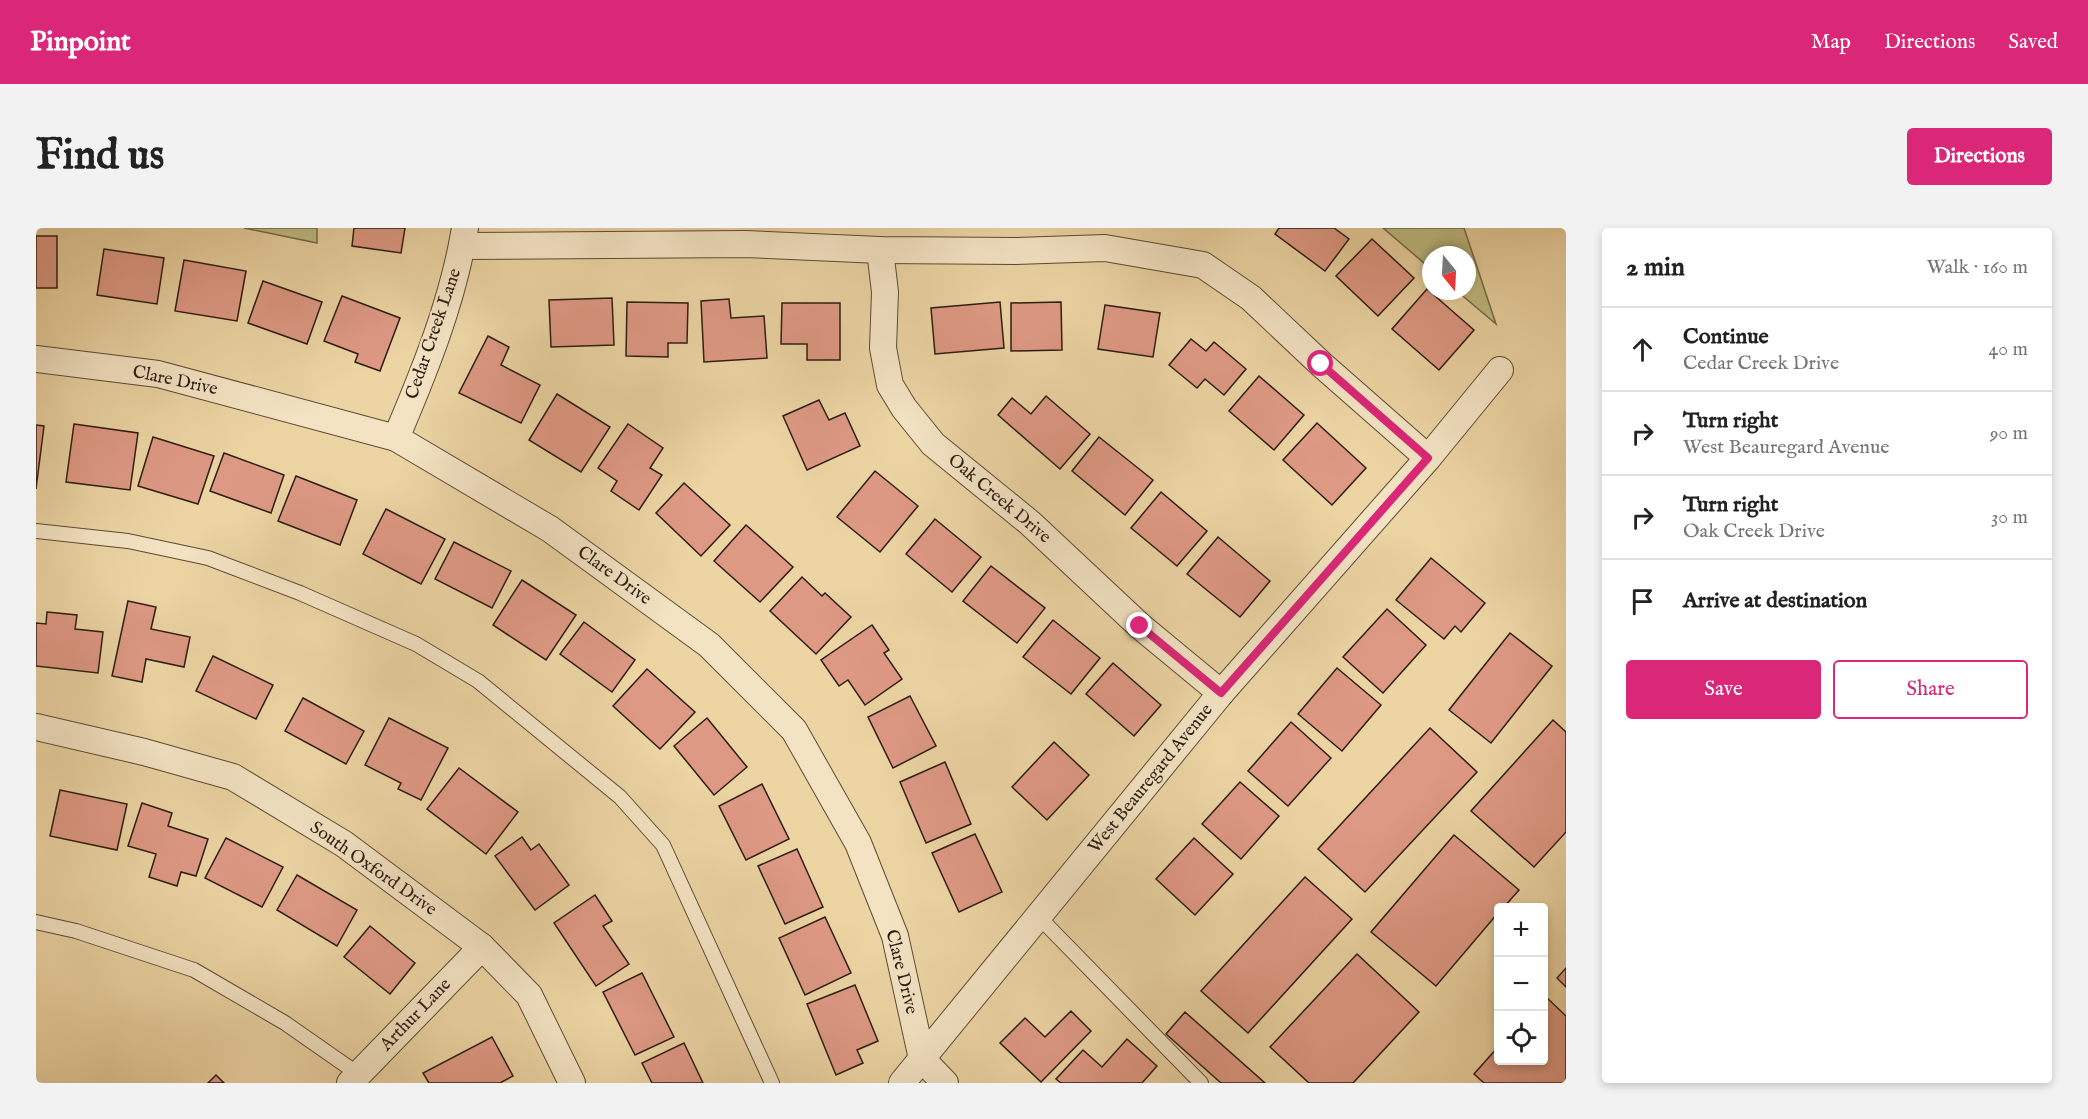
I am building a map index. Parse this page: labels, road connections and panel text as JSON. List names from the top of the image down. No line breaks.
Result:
{"streets":{"street":["Cedar Creek Lane","Clare Drive","Oak Creek Drive","West Beauregard Avenue","South Oxford Drive","Arthur Lane"]},"crossings":[["Cedar Creek Lane","Clare Drive"],["Clare Drive","West Beauregard Avenue"],["Oak Creek Drive","West Beauregard Avenue"],["South Oxford Drive","Arthur Lane"]],"north":"bottom","page":{"header":"Pinpoint","nav":["Map","Directions","Saved"],"buttons":["Directions",["Save","Share"]],"title":"Find us","heading":["2 min","Walk · 160 m"],"list":[["Continue","Cedar Creek Drive","40 m"],["Turn right","West Beauregard Avenue","90 m"],["Turn right","Oak Creek Drive","30 m"],"Arrive at destination"],"map_buttons":["+","−"]}}
